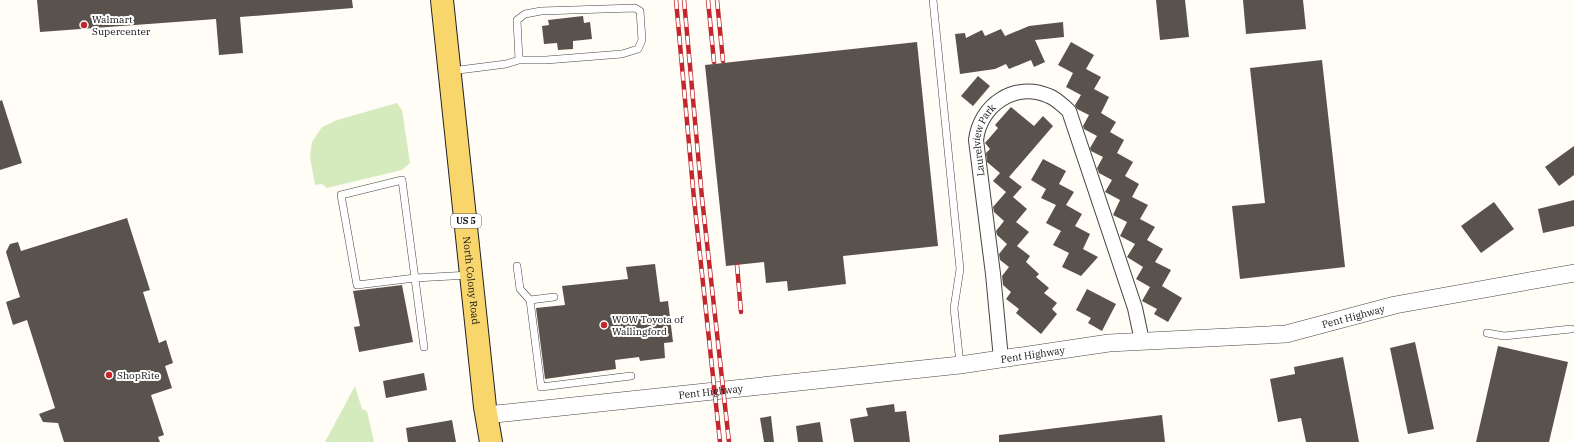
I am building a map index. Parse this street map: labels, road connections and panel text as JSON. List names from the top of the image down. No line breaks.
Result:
{"streets":{"main road":["US 5","North Colony Road"],"street":["Laurelview Park","Pent Highway"]},"crossings":[["Laurelview Park","Pent Highway"],["North Colony Road","Pent Highway"]],"places":["Walmart Supercenter","WOW Toyota of Wallingford","ShopRite"]}
